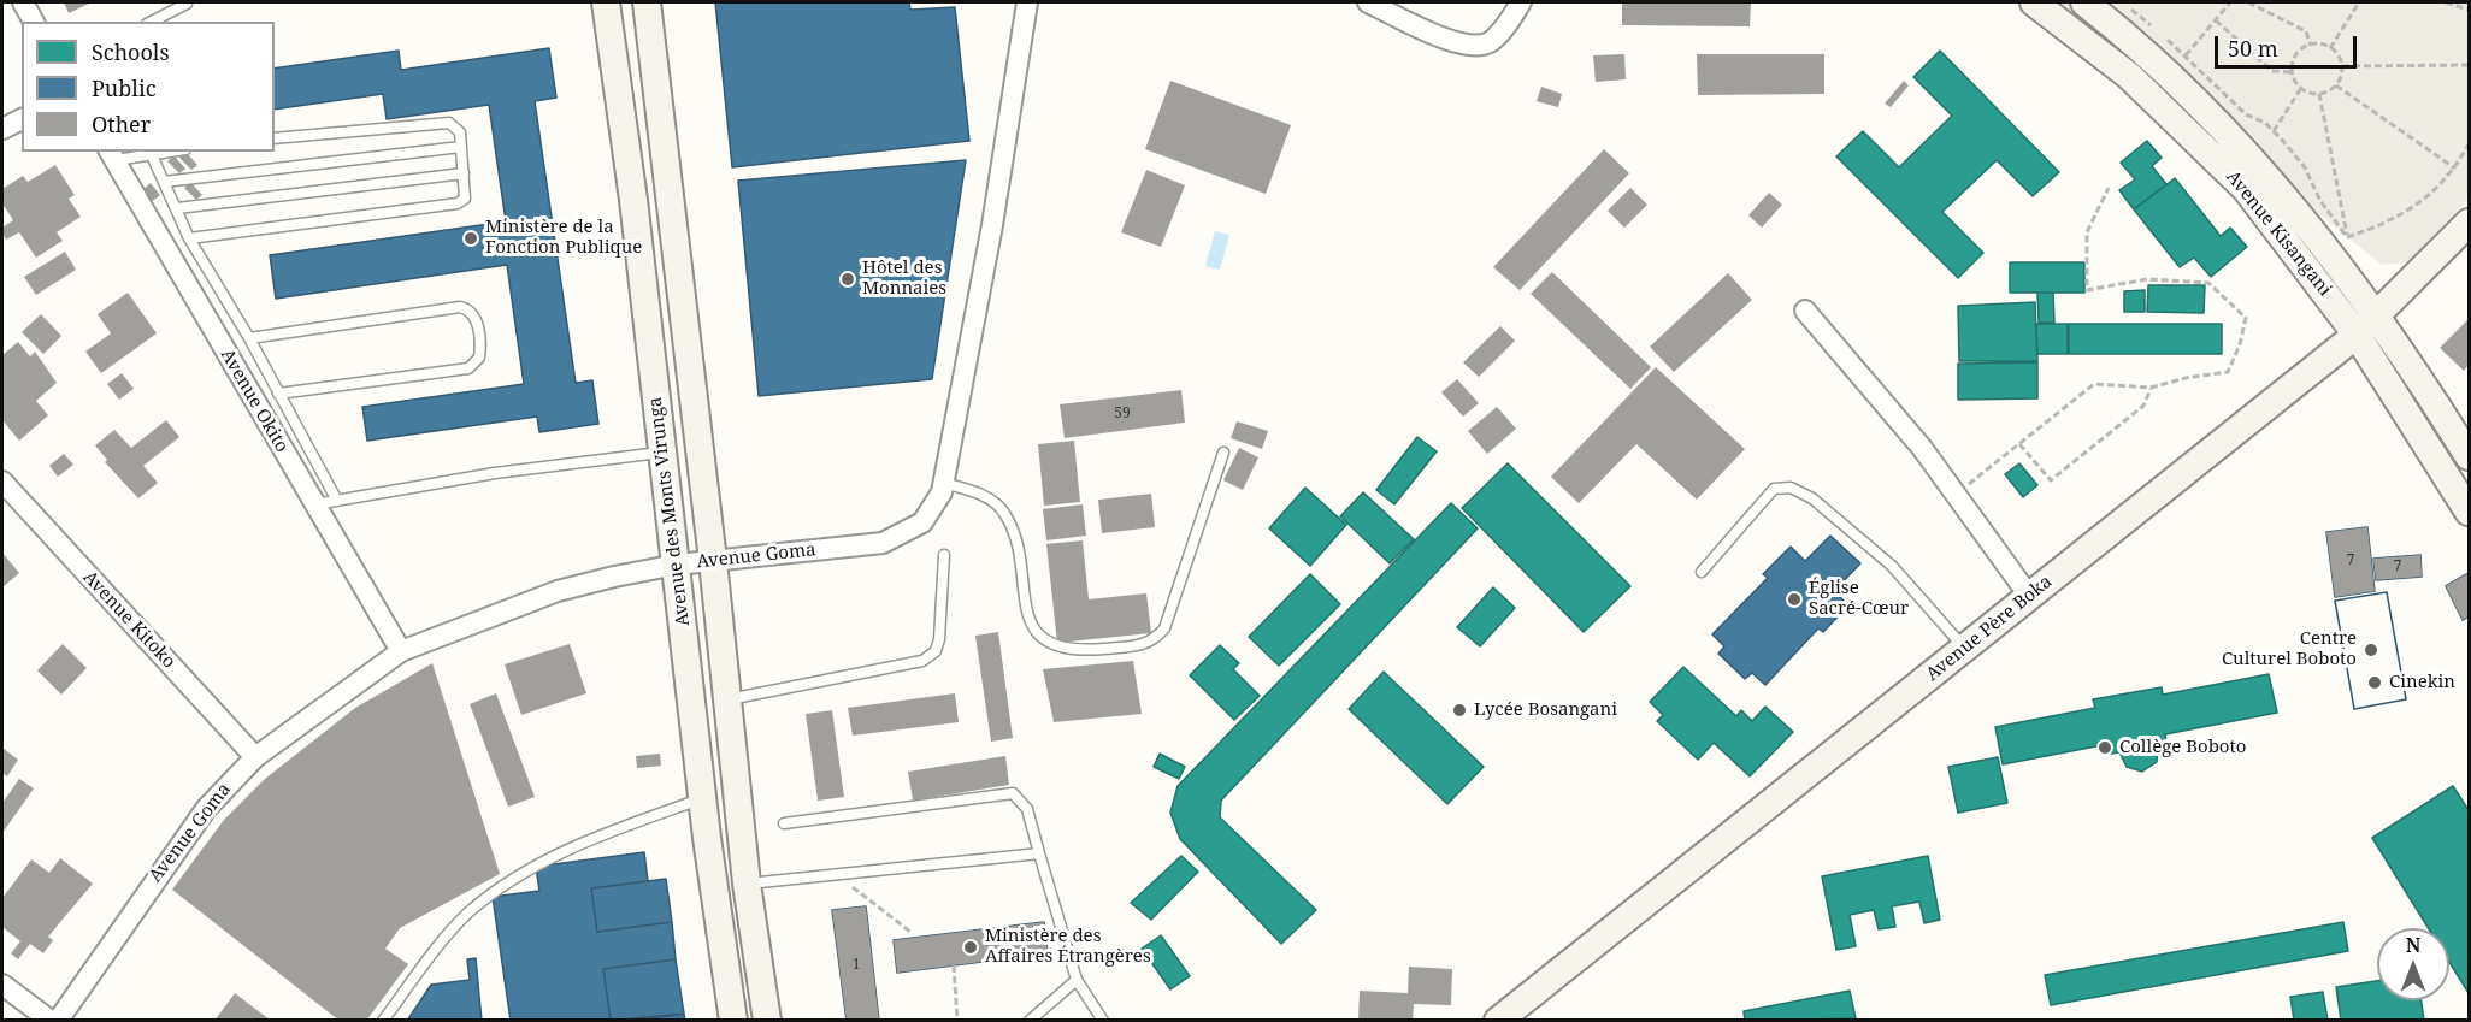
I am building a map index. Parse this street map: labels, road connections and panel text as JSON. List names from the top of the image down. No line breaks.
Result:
{"streets":{"street":["Avenue Kisangani","Avenue Okito","Avenue des Monts Virunga","Avenue Goma","Avenue Kitoko","Avenue Père Boka"]},"crossings":[["Avenue Kisangani","Avenue Père Boka"],["Avenue Okito","Avenue Goma"],["Avenue des Monts Virunga","Avenue Goma"],["Avenue Goma","Avenue Kitoko"]],"places":["Ministère de la Fonction Publique","Hôtel des Monnaies","Église Sacré-Cœur","Centre Culturel Boboto","Cinekin","Lycée Bosangani","Collège Boboto","Ministère des Affaires Étrangères"],"house_numbers":["59","7","7","1"],"legend":["Schools","Public","Other"],"scale_bar":"50 m","north":"top"}
